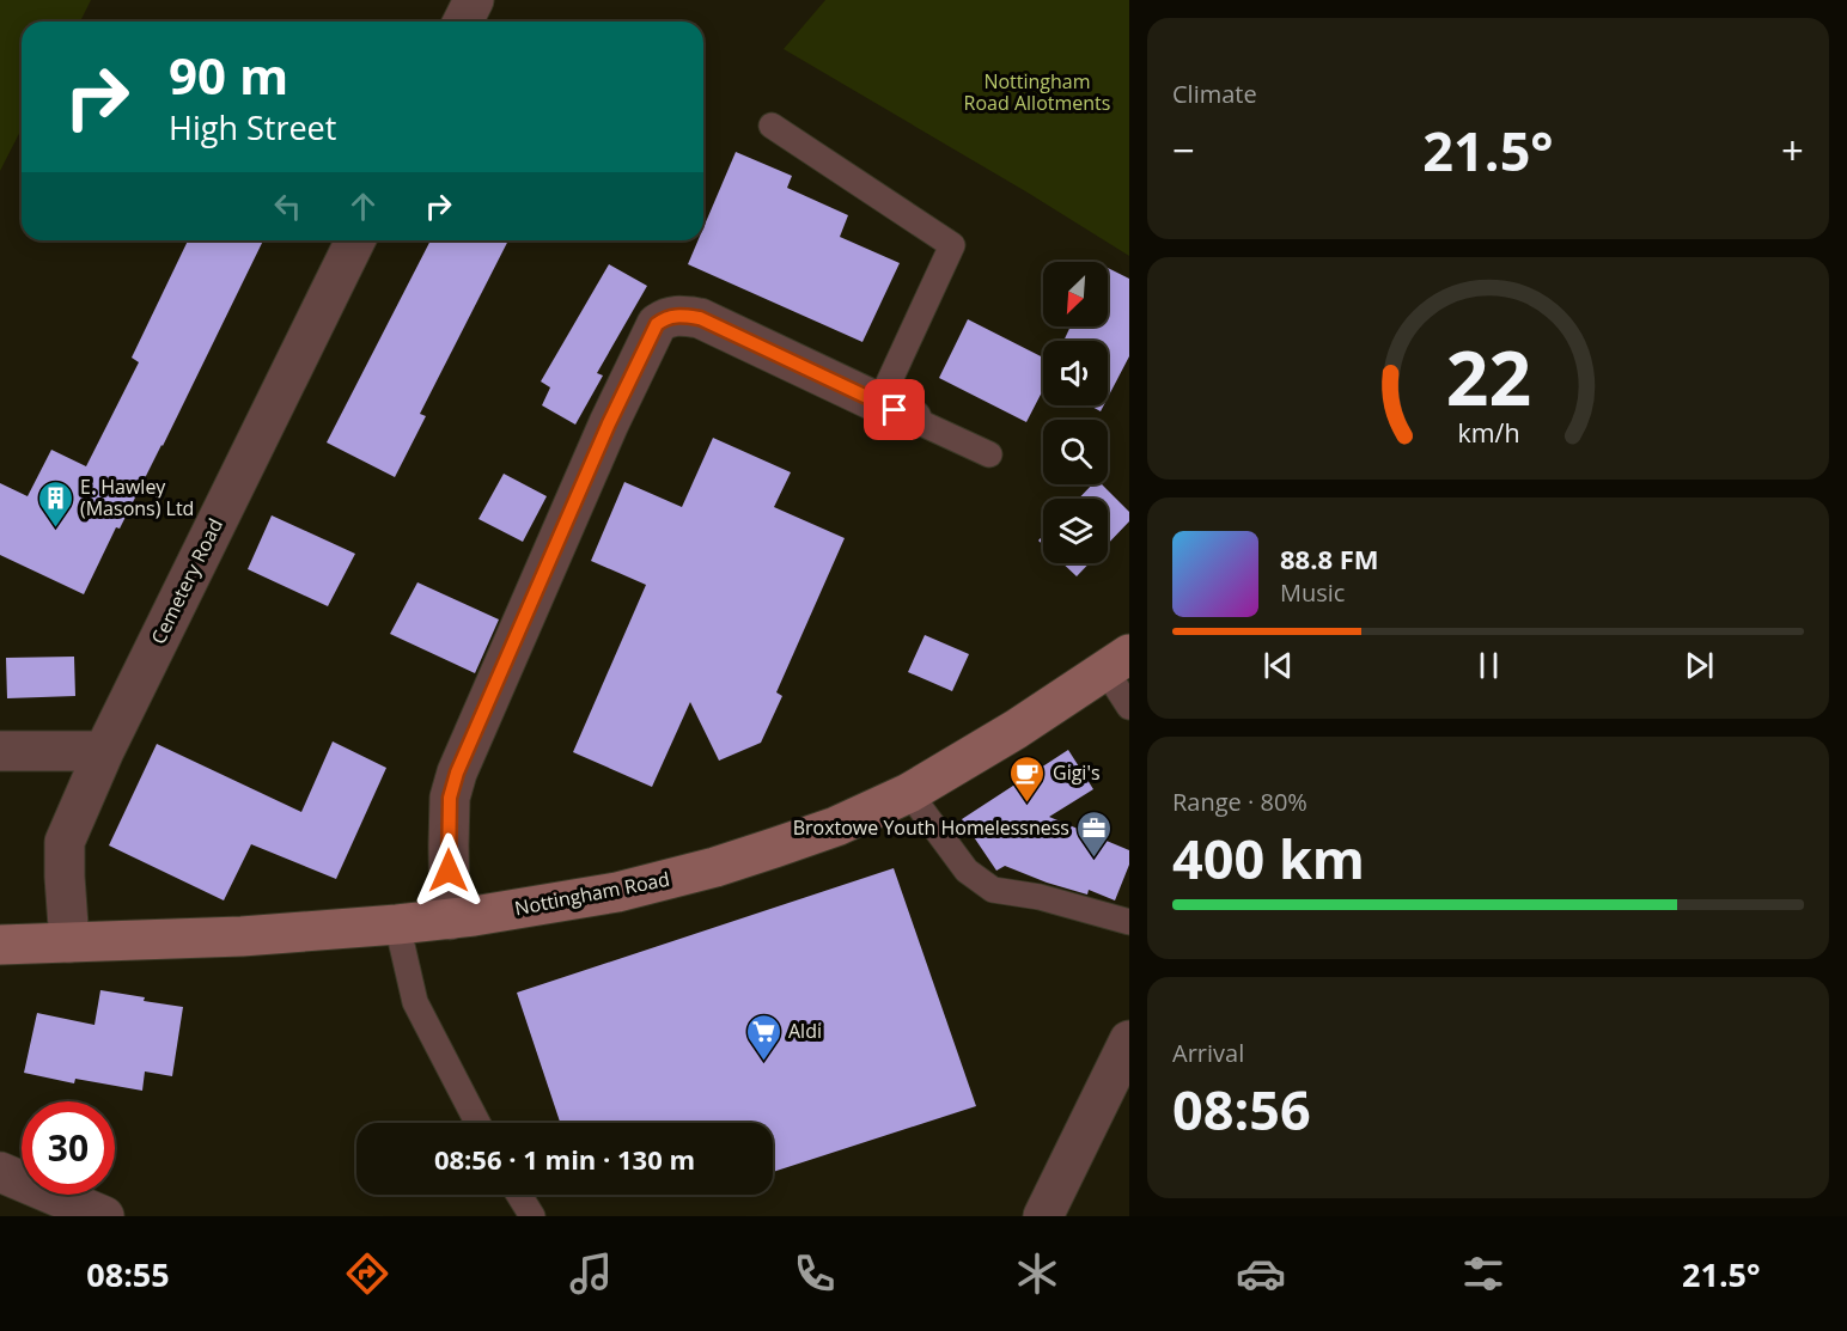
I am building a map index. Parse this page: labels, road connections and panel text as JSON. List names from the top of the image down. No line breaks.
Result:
{"streets":{"main road":["Nottingham Road"],"street":["Cemetery Road"]},"crossings":[["Cemetery Road","Nottingham Road"]],"parks":["Nottingham Road Allotments"],"places":{"building":["E. Hawley (Masons) Ltd"],"cafe":["Gigi's"],"office":["Broxtowe Youth Homelessness"],"supermarket":["Aldi"]},"north":"bottom left","page":{"tile":["Climate",["Range · 80%","400 km"],["Arrival","08:56"]],"turn":["90 m","High Street"],"heat":["−","21.5°","+"],"song":["88.8 FM","Music"],"limit":"30","trip":"08:56 · 1 min · 130 m","tabs":["08:55","21.5°"],"gauge":["22","km/h"]}}
